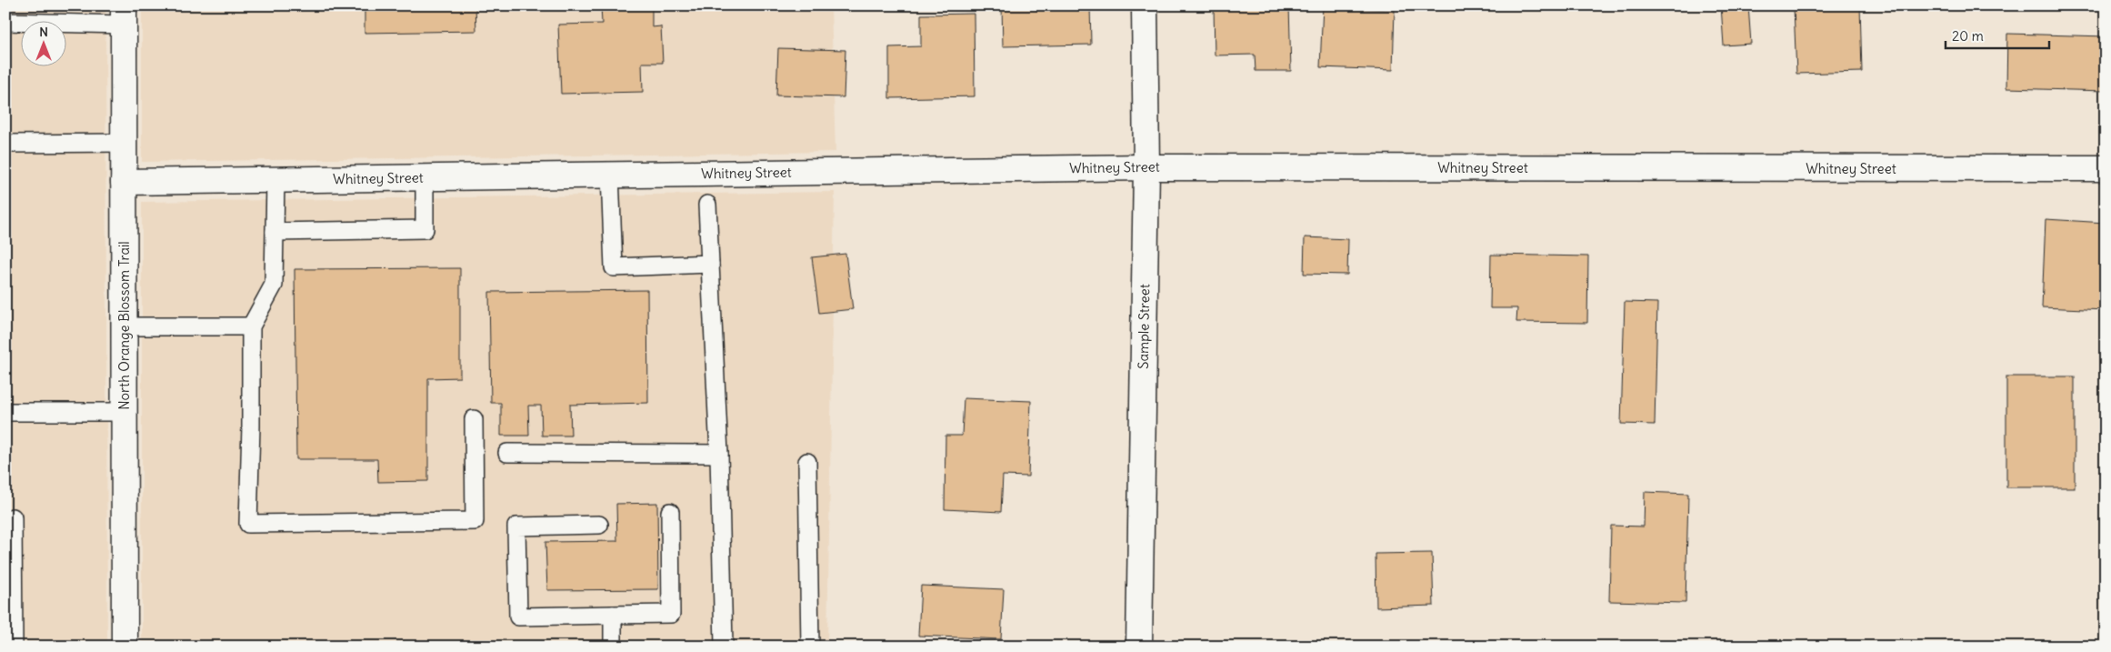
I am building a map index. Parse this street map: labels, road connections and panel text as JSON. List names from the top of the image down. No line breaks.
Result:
{"streets":{"street":["Whitney Street","North Orange Blossom Trail","Sample Street"]},"crossings":[["Whitney Street","North Orange Blossom Trail"],["Whitney Street","Sample Street"]],"scale_bar":"20 m","north":"top"}
